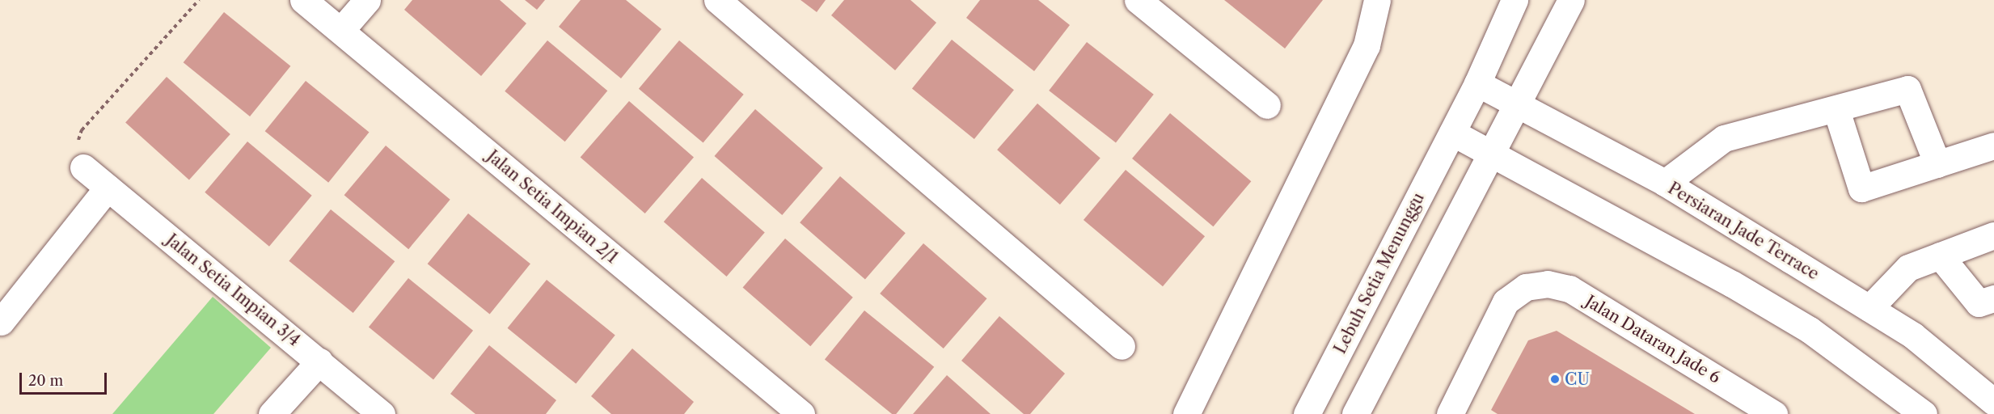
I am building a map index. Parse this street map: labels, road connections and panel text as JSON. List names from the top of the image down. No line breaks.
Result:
{"streets":{"street":["Jalan Setia Impian 2/1","Persiaran Jade Terrace","Lebuh Setia Menunggu","Jalan Setia Impian 3/4","Jalan Dataran Jade 6"]},"crossings":[["Persiaran Jade Terrace","Lebuh Setia Menunggu"]],"places":["CU"],"scale_bar":"20 m"}
